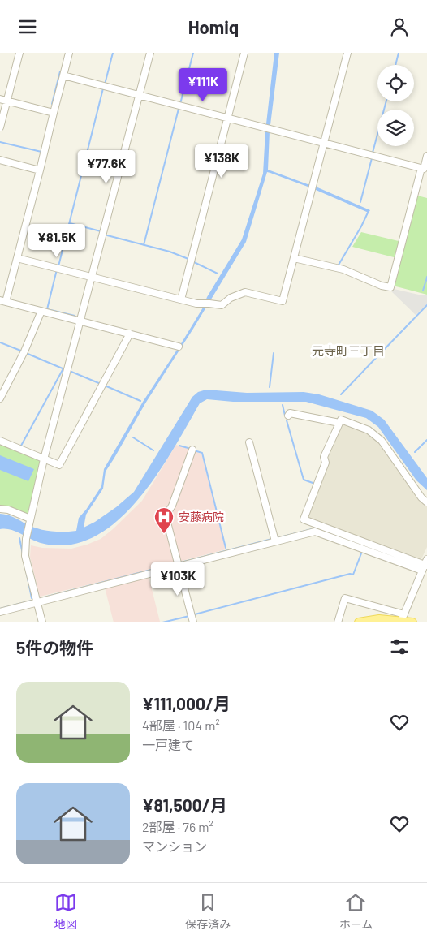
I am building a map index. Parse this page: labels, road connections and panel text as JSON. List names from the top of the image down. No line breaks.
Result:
{"districts":["元寺町三丁目"],"places":{"hospital":["安藤病院"]},"page":{"header":"Homiq","price":["¥111K","¥138K","¥77.6K","¥81.5K","¥103K"],"heading":"5件の物件","list":[{"name":"¥111,000/月","note":"4部屋 · 104 m² · 一戸建て"},{"name":"¥81,500/月","note":"2部屋 · 76 m² · マンション"}],"tabs":["地図","保存済み","ホーム"]}}
